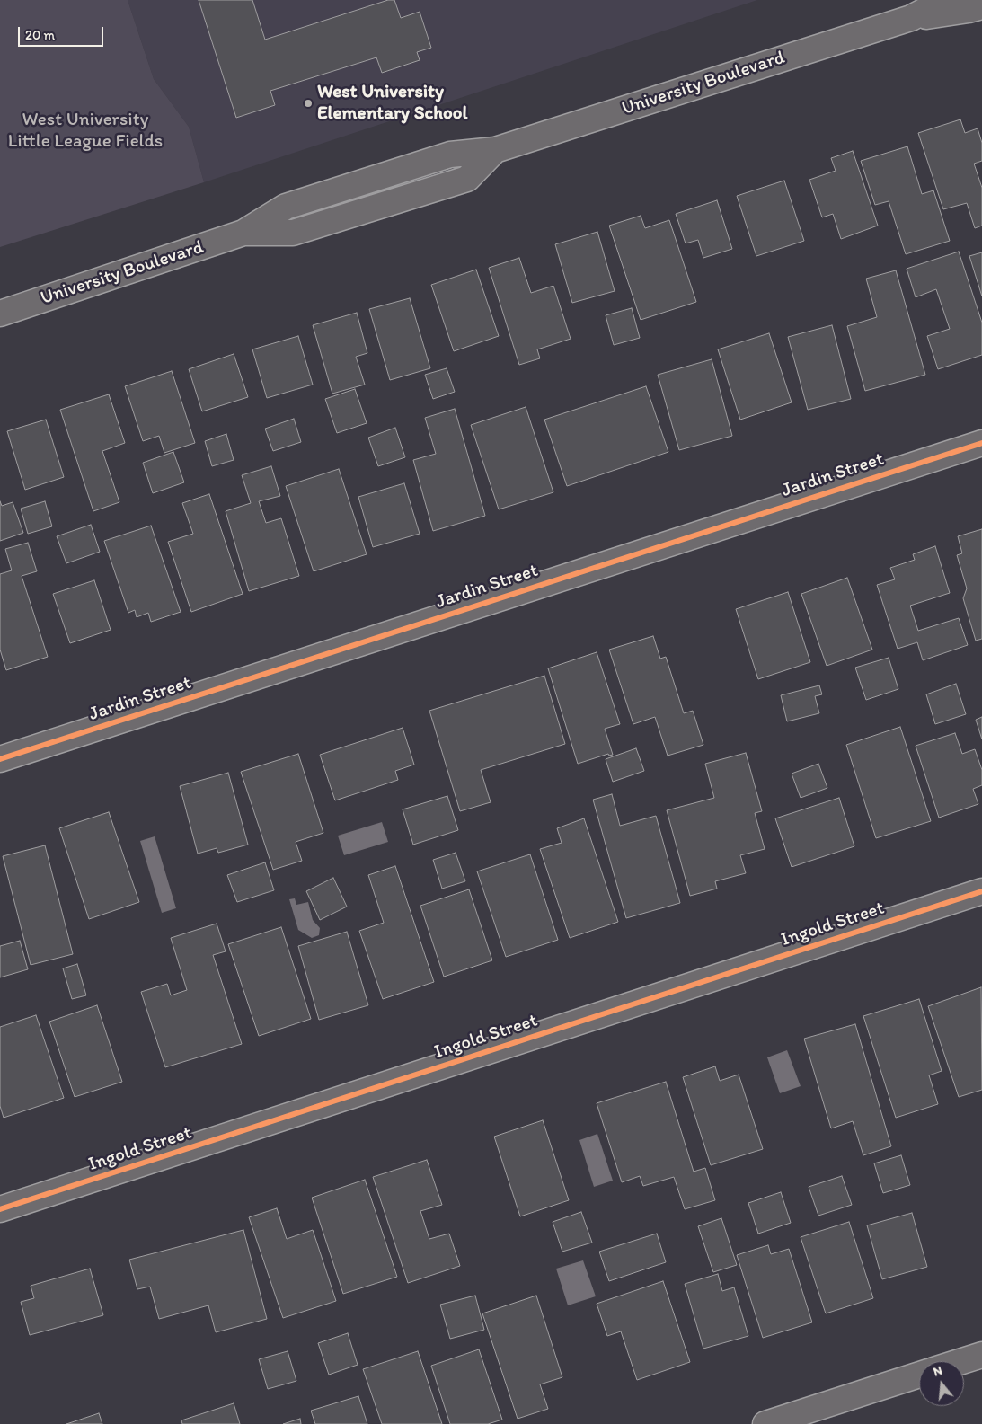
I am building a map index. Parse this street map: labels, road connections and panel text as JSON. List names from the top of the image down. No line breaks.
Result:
{"streets":{"street":["University Boulevard","Jardin Street","Ingold Street"]},"parks":["West University Little League Fields"],"places":["West University Elementary School"],"scale_bar":"20 m","north":"top"}
